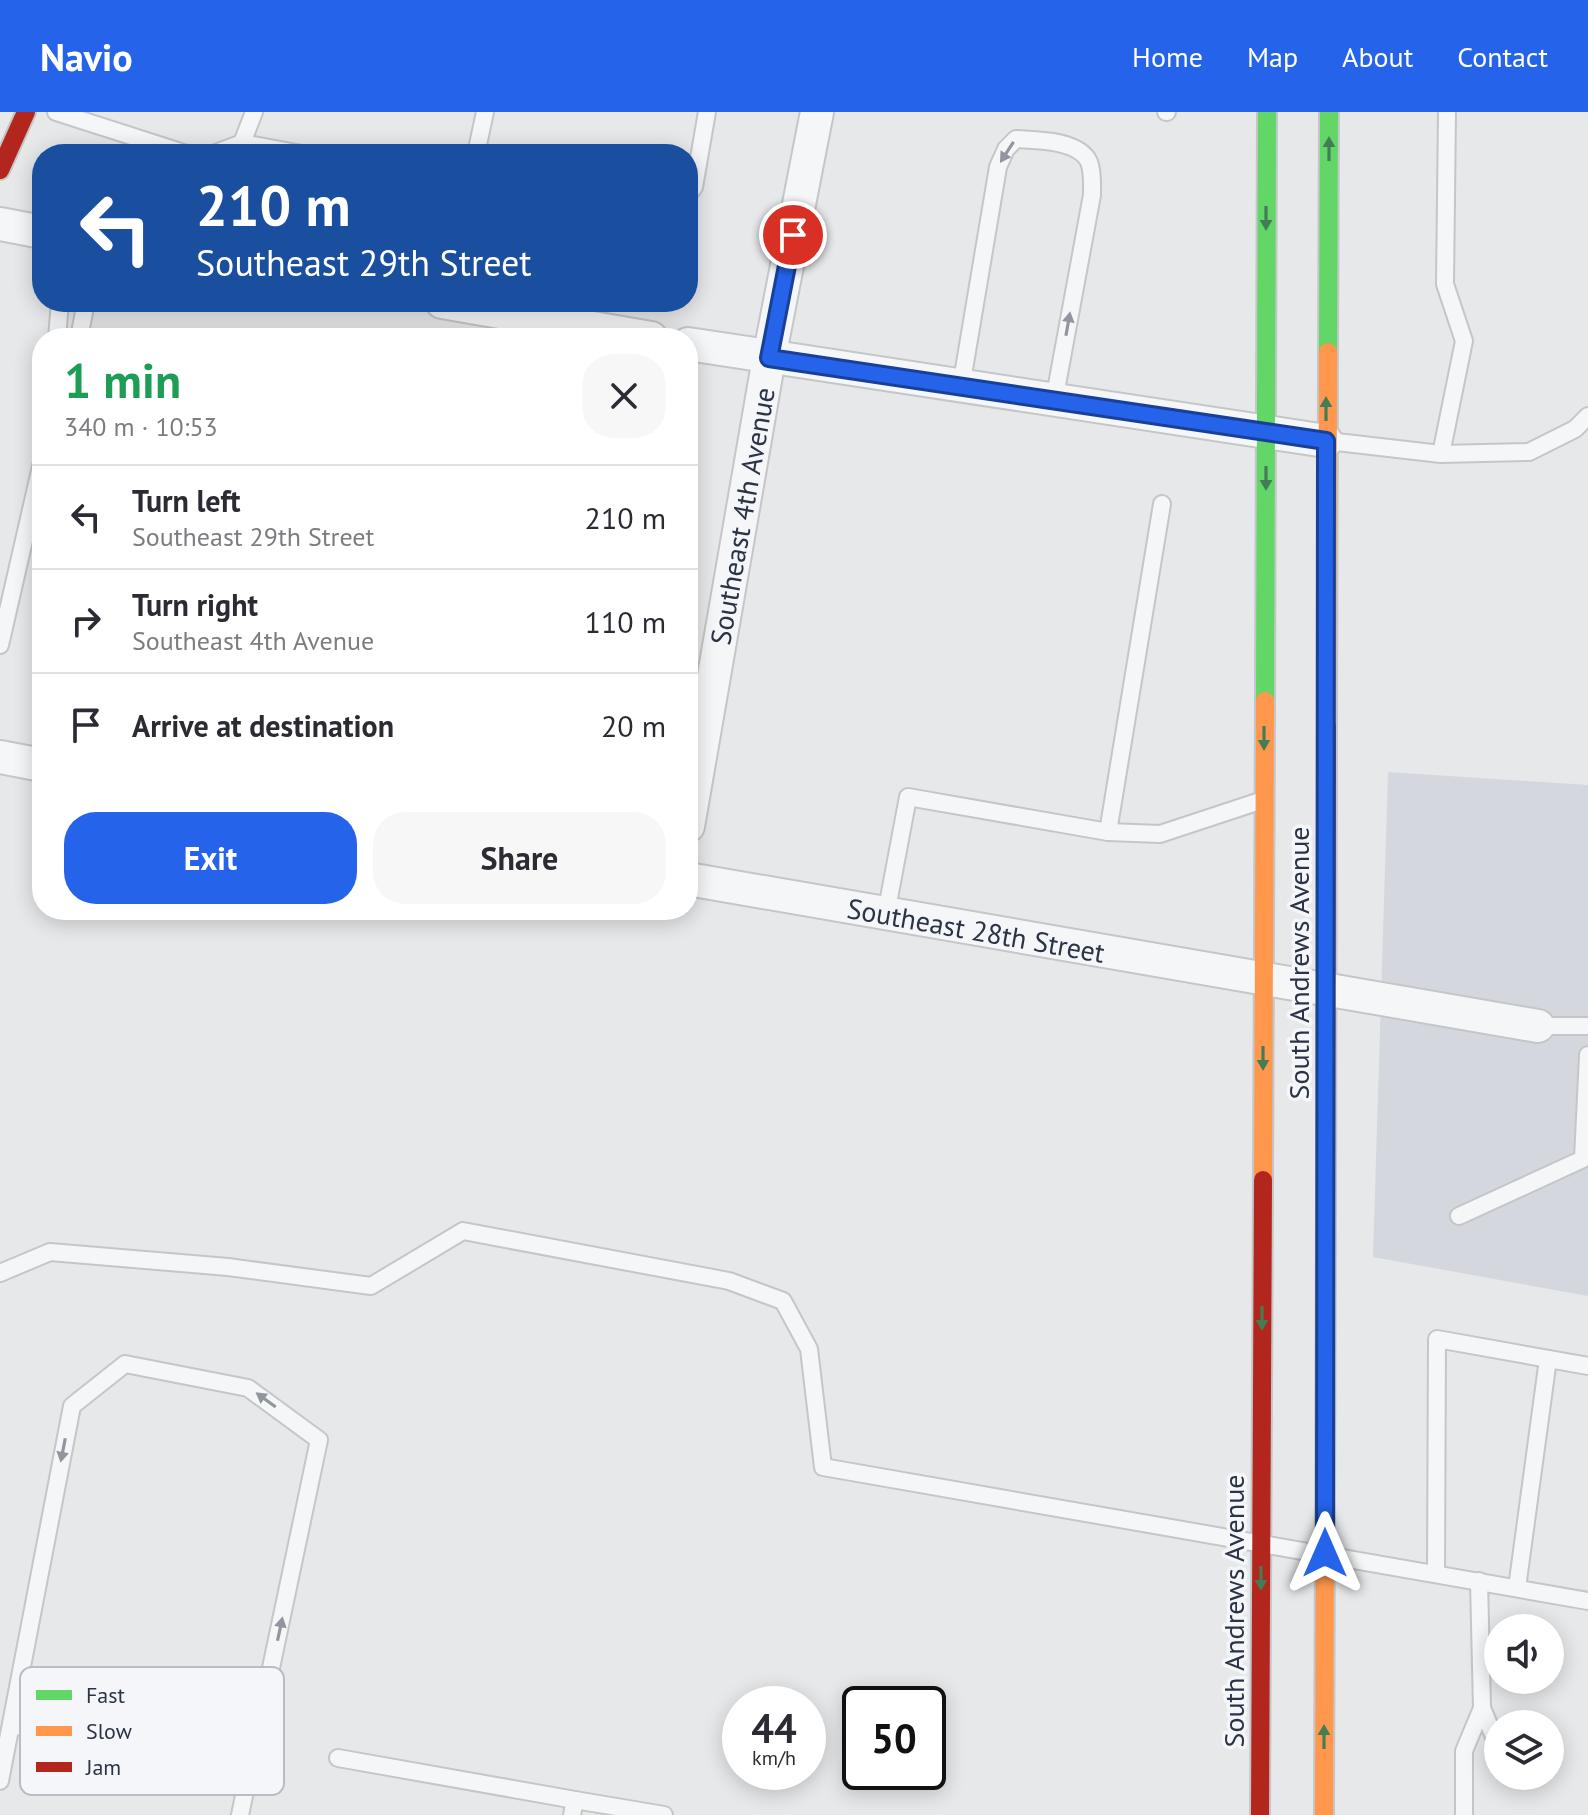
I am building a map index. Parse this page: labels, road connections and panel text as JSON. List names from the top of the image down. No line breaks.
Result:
{"streets":{"main road":["South Andrews Avenue"],"street":["Southeast 4th Avenue","Southeast 28th Street"]},"crossings":[["Southeast 28th Street","South Andrews Avenue"]],"legend":["Fast","Slow","Jam"],"page":{"header":"Navio","nav":["Home","Map","About","Contact"],"turn":["210 m","Southeast 29th Street"],"heading":["1 min","340 m · 10:53"],"list":[{"name":"Turn left","note":"Southeast 29th Street","value":"210 m"},{"name":"Turn right","note":"Southeast 4th Avenue","value":"110 m"},{"name":"Arrive at destination","value":"20 m"}],"buttons":["Exit","Share"],"speed":"44 km/h","limit":"50"}}
